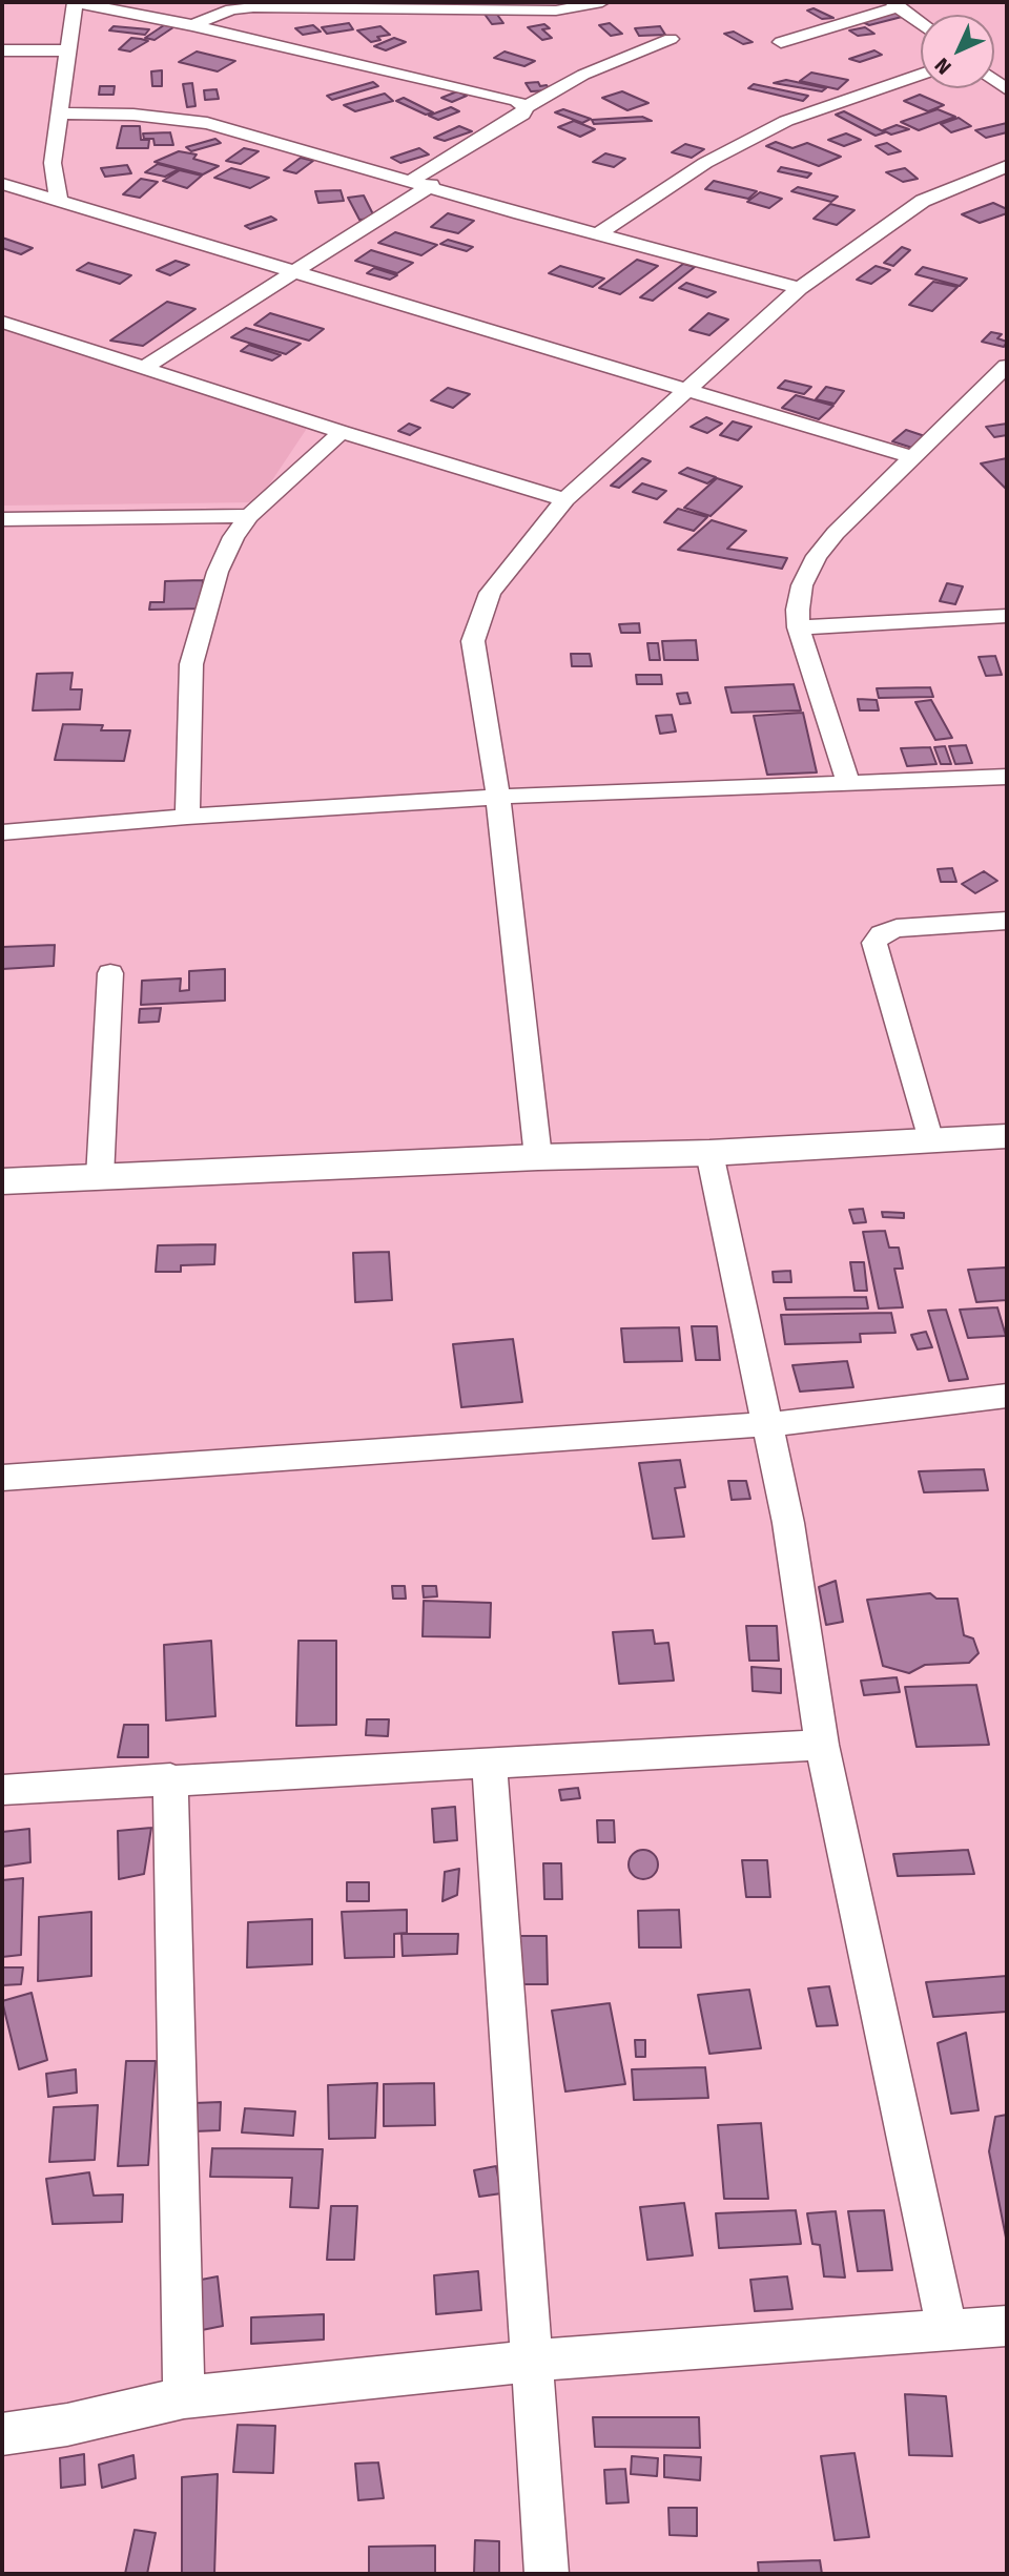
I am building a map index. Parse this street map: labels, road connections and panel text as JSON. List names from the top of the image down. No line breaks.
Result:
{"north":"bottom left"}
